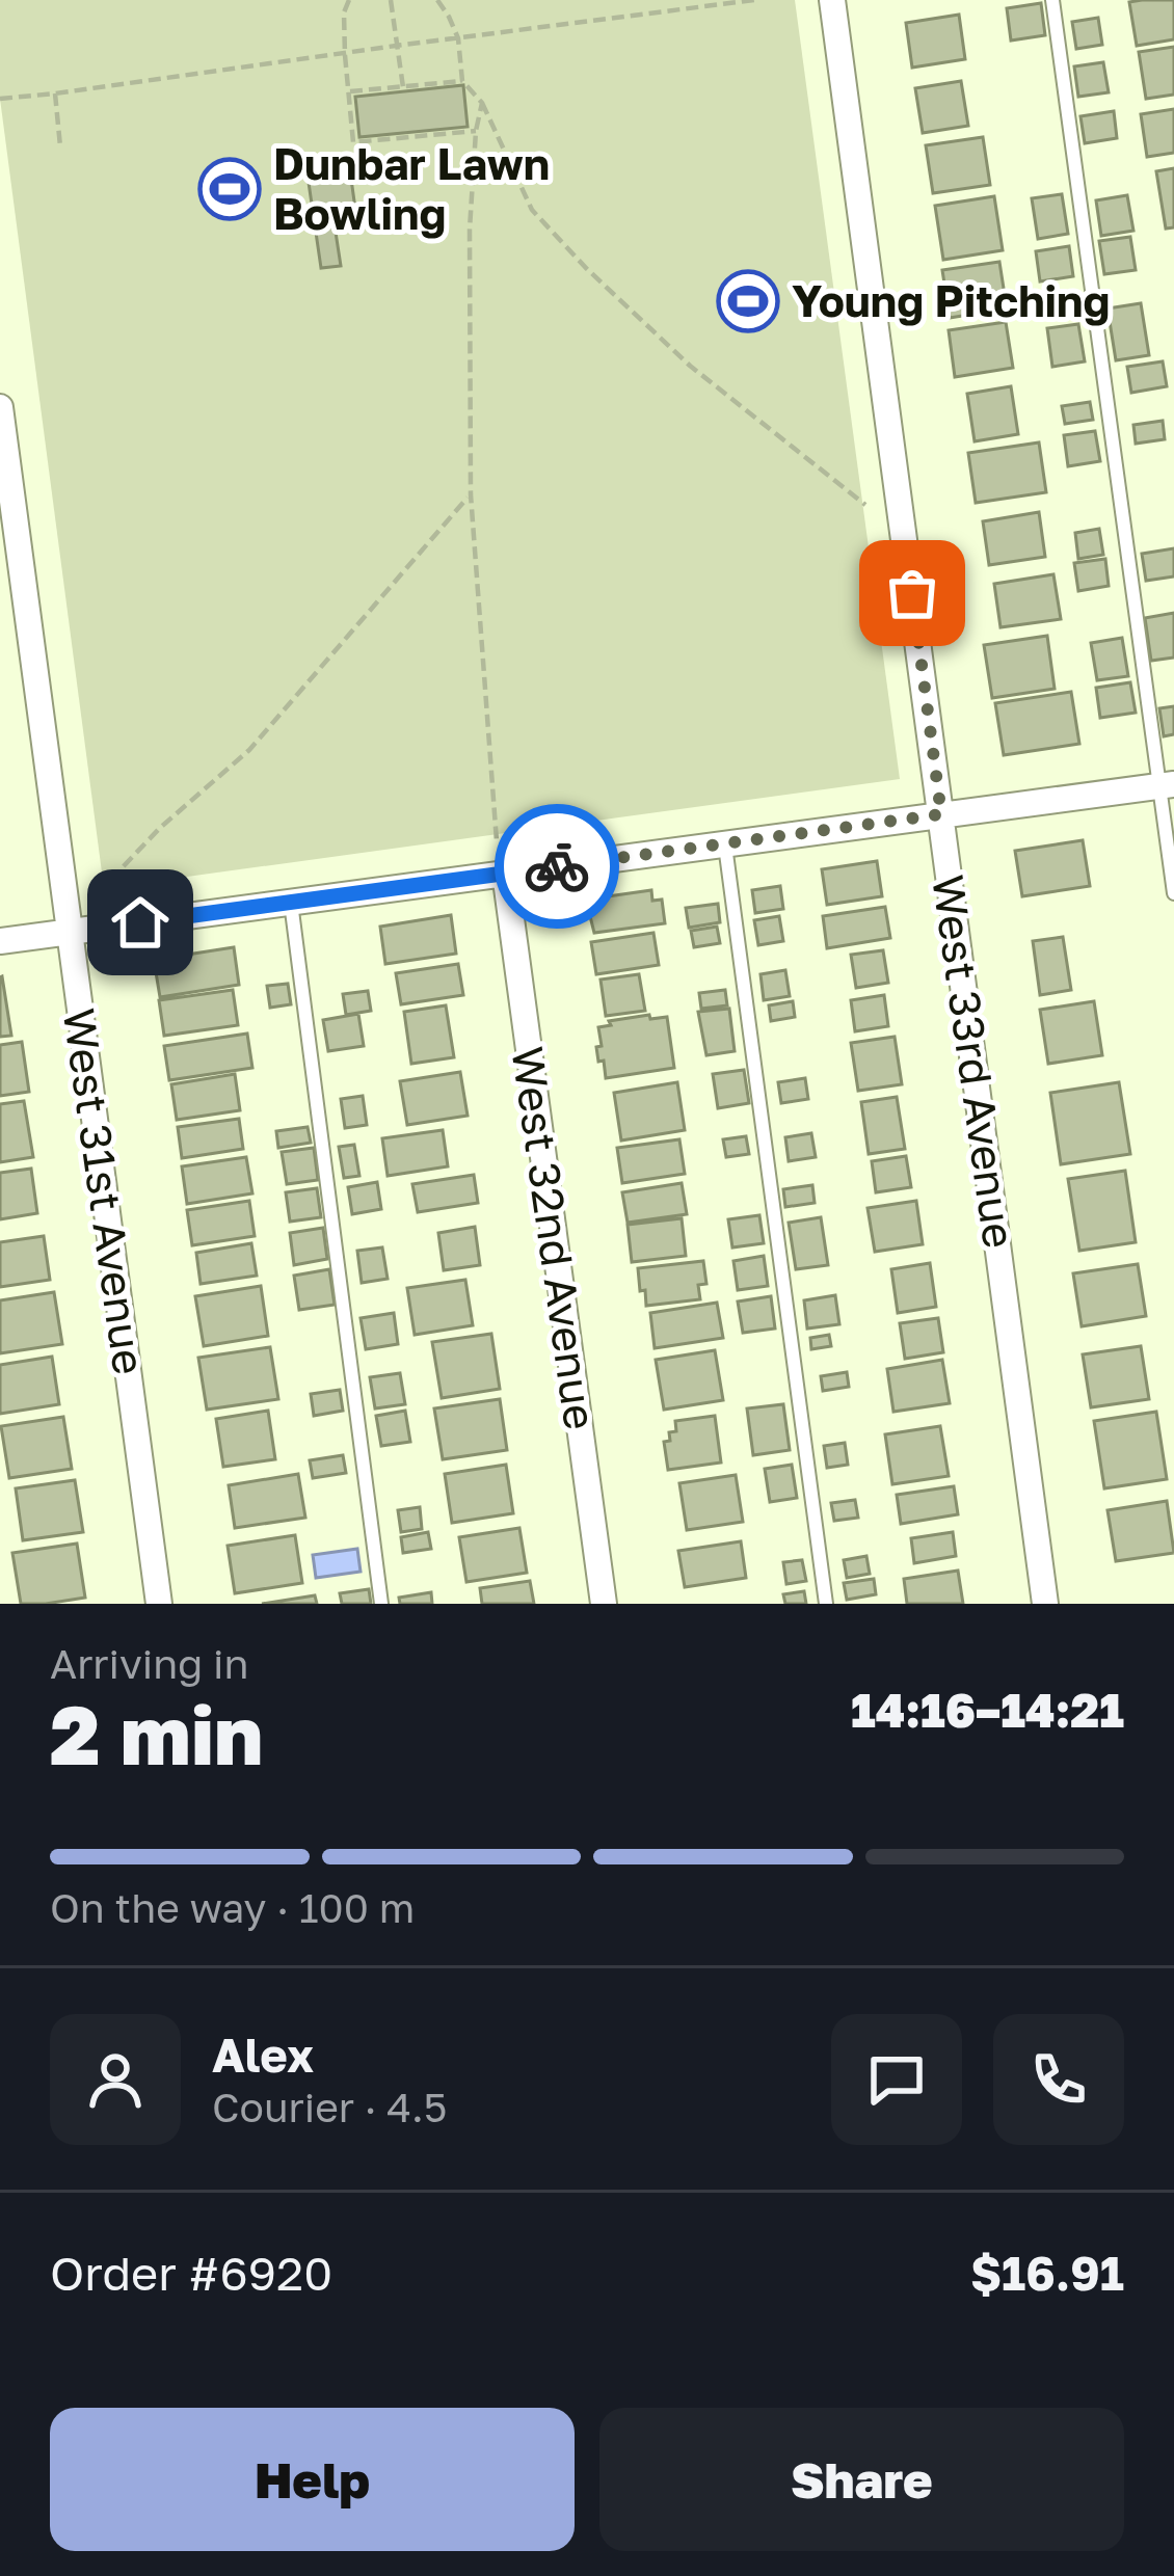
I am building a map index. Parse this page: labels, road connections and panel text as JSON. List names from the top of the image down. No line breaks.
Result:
{"streets":{"street":["West 33rd Avenue","West 31st Avenue","West 32nd Avenue"]},"places":{"sports":["Dunbar Lawn Bowling","Young Pitching"]},"page":{"heading":["2 min","Arriving in","14:16–14:21"],"panel":["Alex","Courier · 4.5","Order #6920","$16.91"],"bar":"On the way · 100 m","buttons":["Help","Share"]}}
